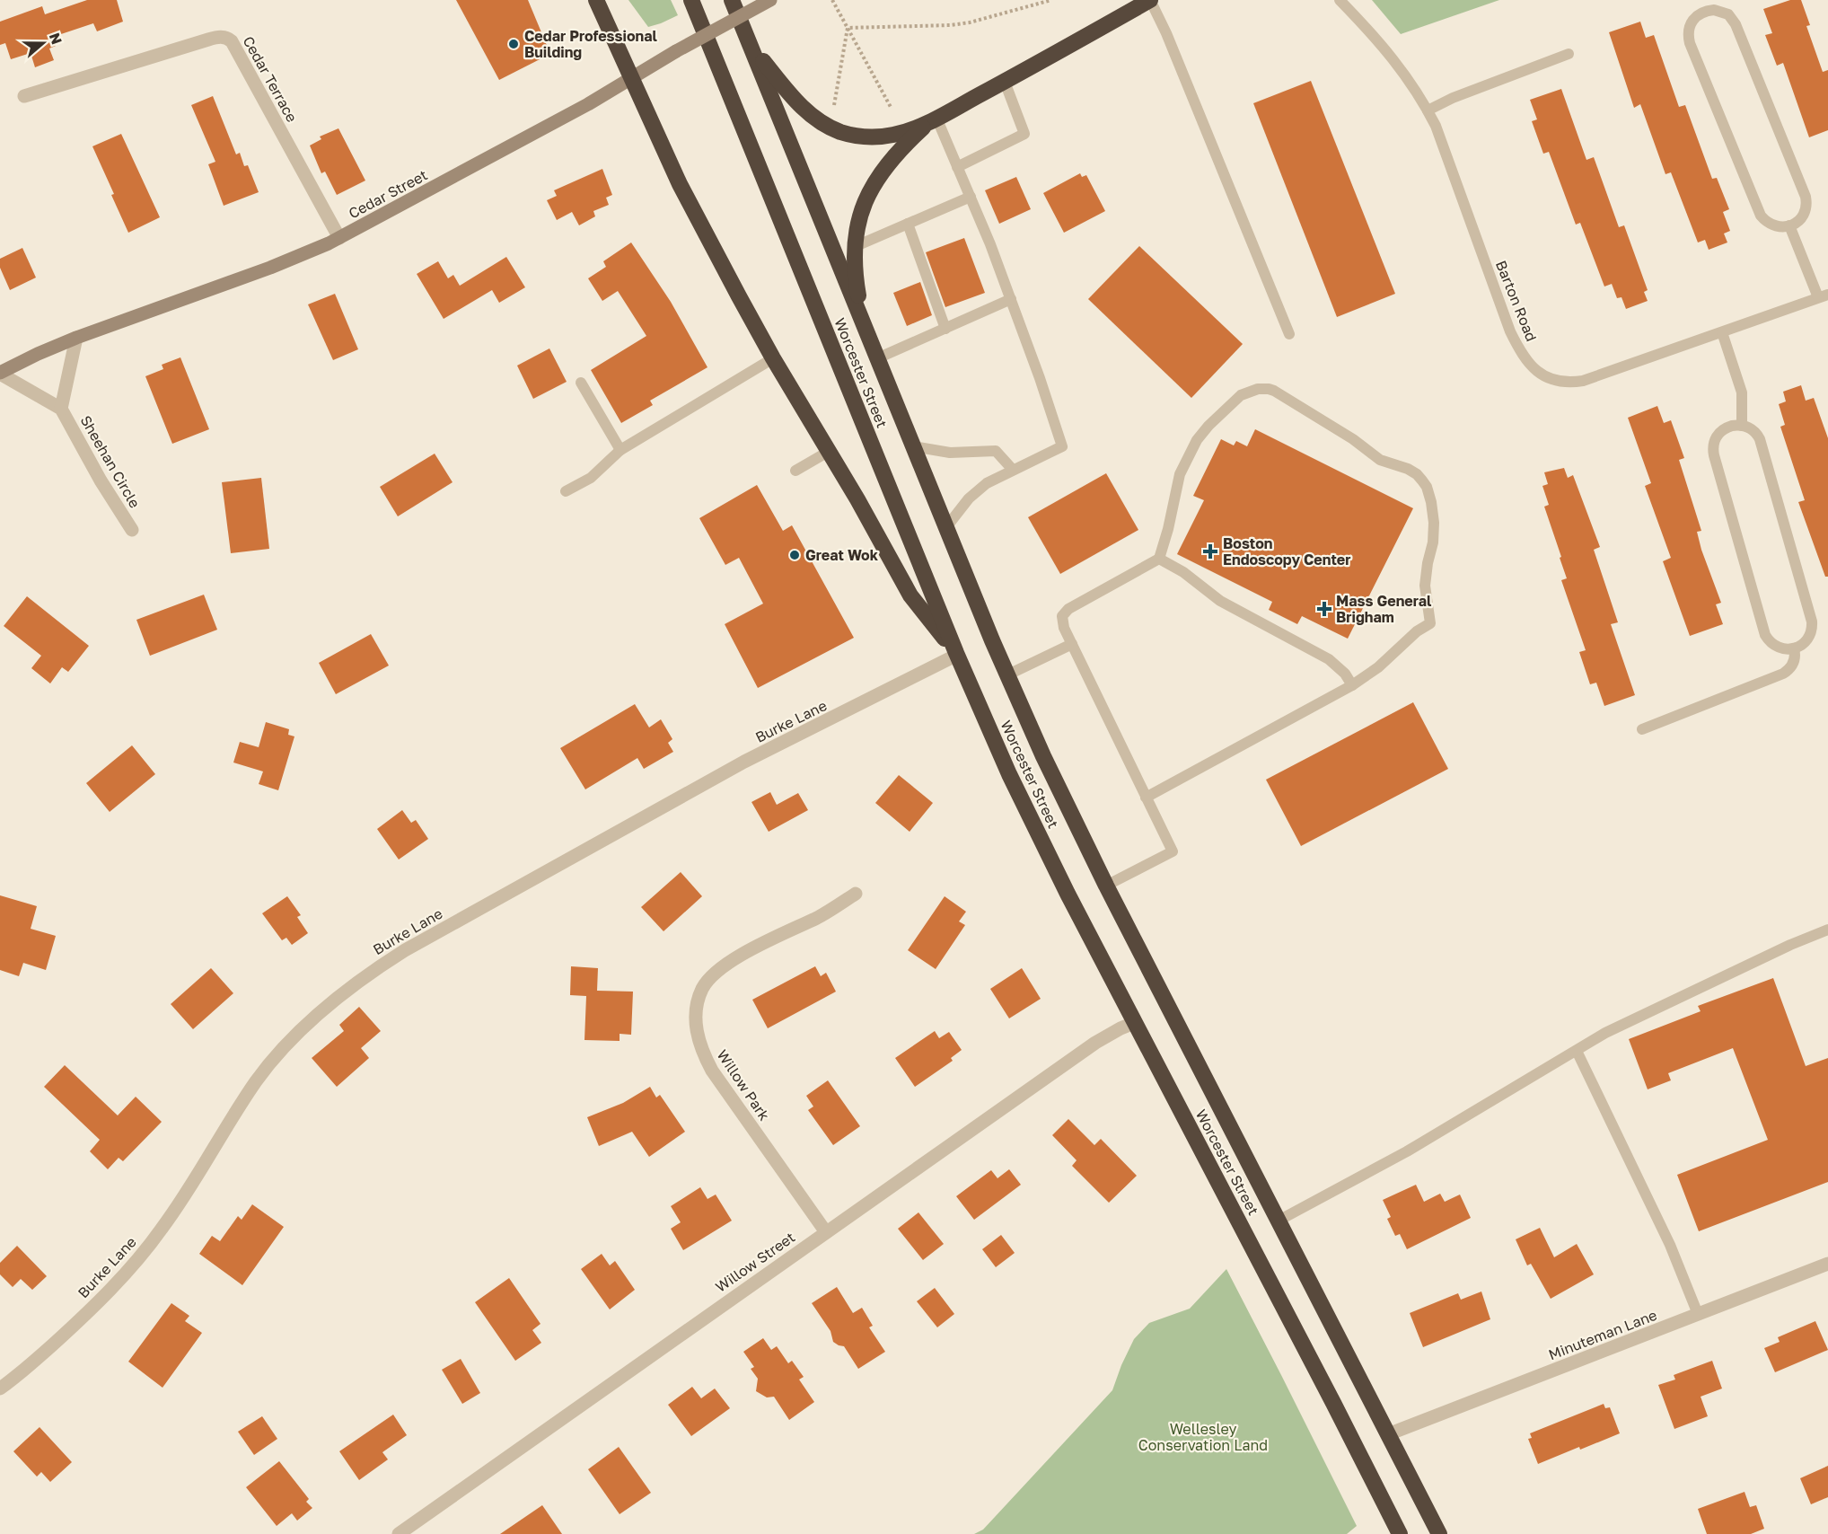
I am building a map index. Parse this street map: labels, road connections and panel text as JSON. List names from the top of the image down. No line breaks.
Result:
{"streets":{"highway":["Worcester Street"],"main road":["Cedar Street"],"street":["Cedar Terrace","Sheehan Circle","Burke Lane","Willow Park","Willow Street","Minuteman Lane"],"lane":["Barton Road"]},"crossings":[["Cedar Terrace","Cedar Street"],["Cedar Street","Sheehan Circle"],["Worcester Street","Burke Lane"],["Worcester Street","Willow Street"],["Worcester Street","Minuteman Lane"],["Willow Park","Willow Street"]],"parks":["Wellesley Conservation Land"],"places":{"other":["Cedar Professional Building","Great Wok"],"health":["Boston Endoscopy Center","Mass General Brigham"]},"north":"right"}
